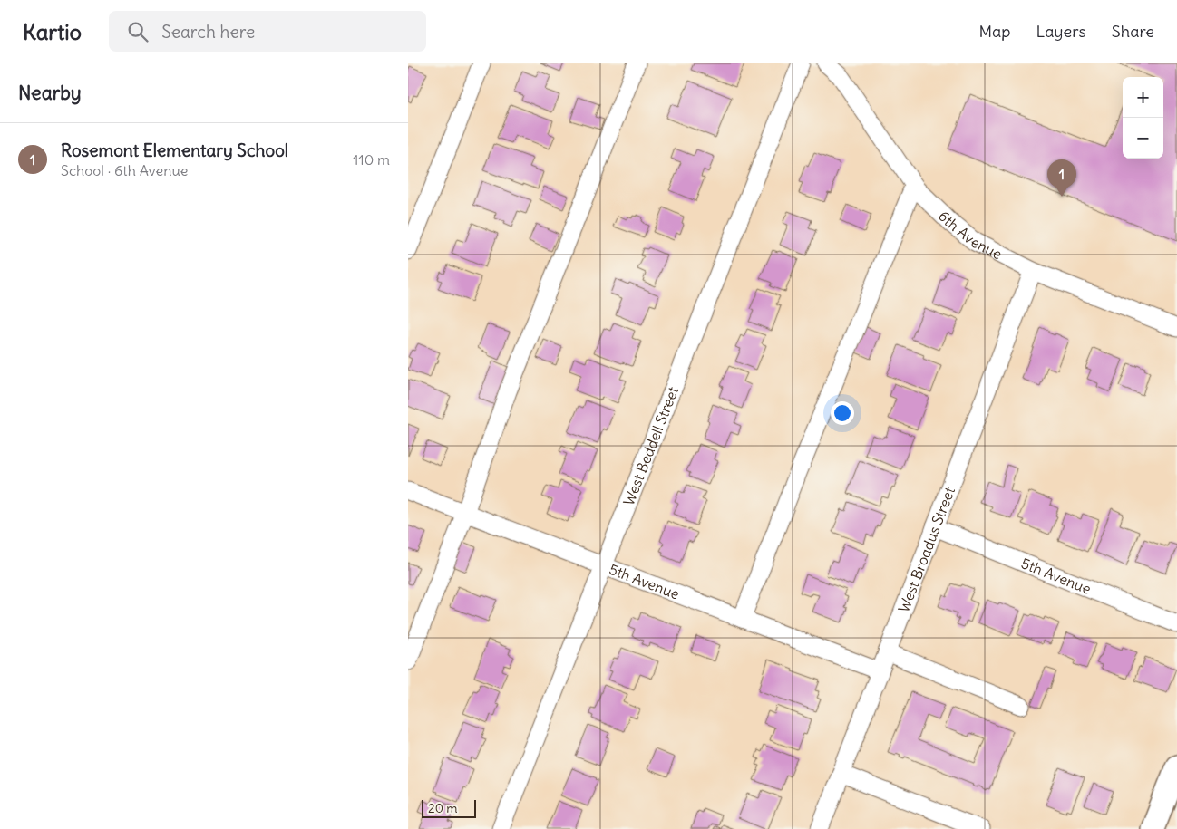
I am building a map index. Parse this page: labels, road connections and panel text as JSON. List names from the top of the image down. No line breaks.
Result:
{"streets":{"street":["6th Avenue","West Beddell Street","West Broadus Street","5th Avenue"]},"crossings":[["6th Avenue","West Broadus Street"],["West Beddell Street","5th Avenue"],["West Broadus Street","5th Avenue"]],"scale_bar":"20 m","page":{"header":"Kartio","search":"Search here","nav":["Map","Layers","Share"],"heading":"Nearby","map_buttons":["+","−"],"list":[{"mark":"1","name":"Rosemont Elementary School","note":"School · 6th Avenue","value":"110 m"}],"pins":"1","scale":"20 m"}}
